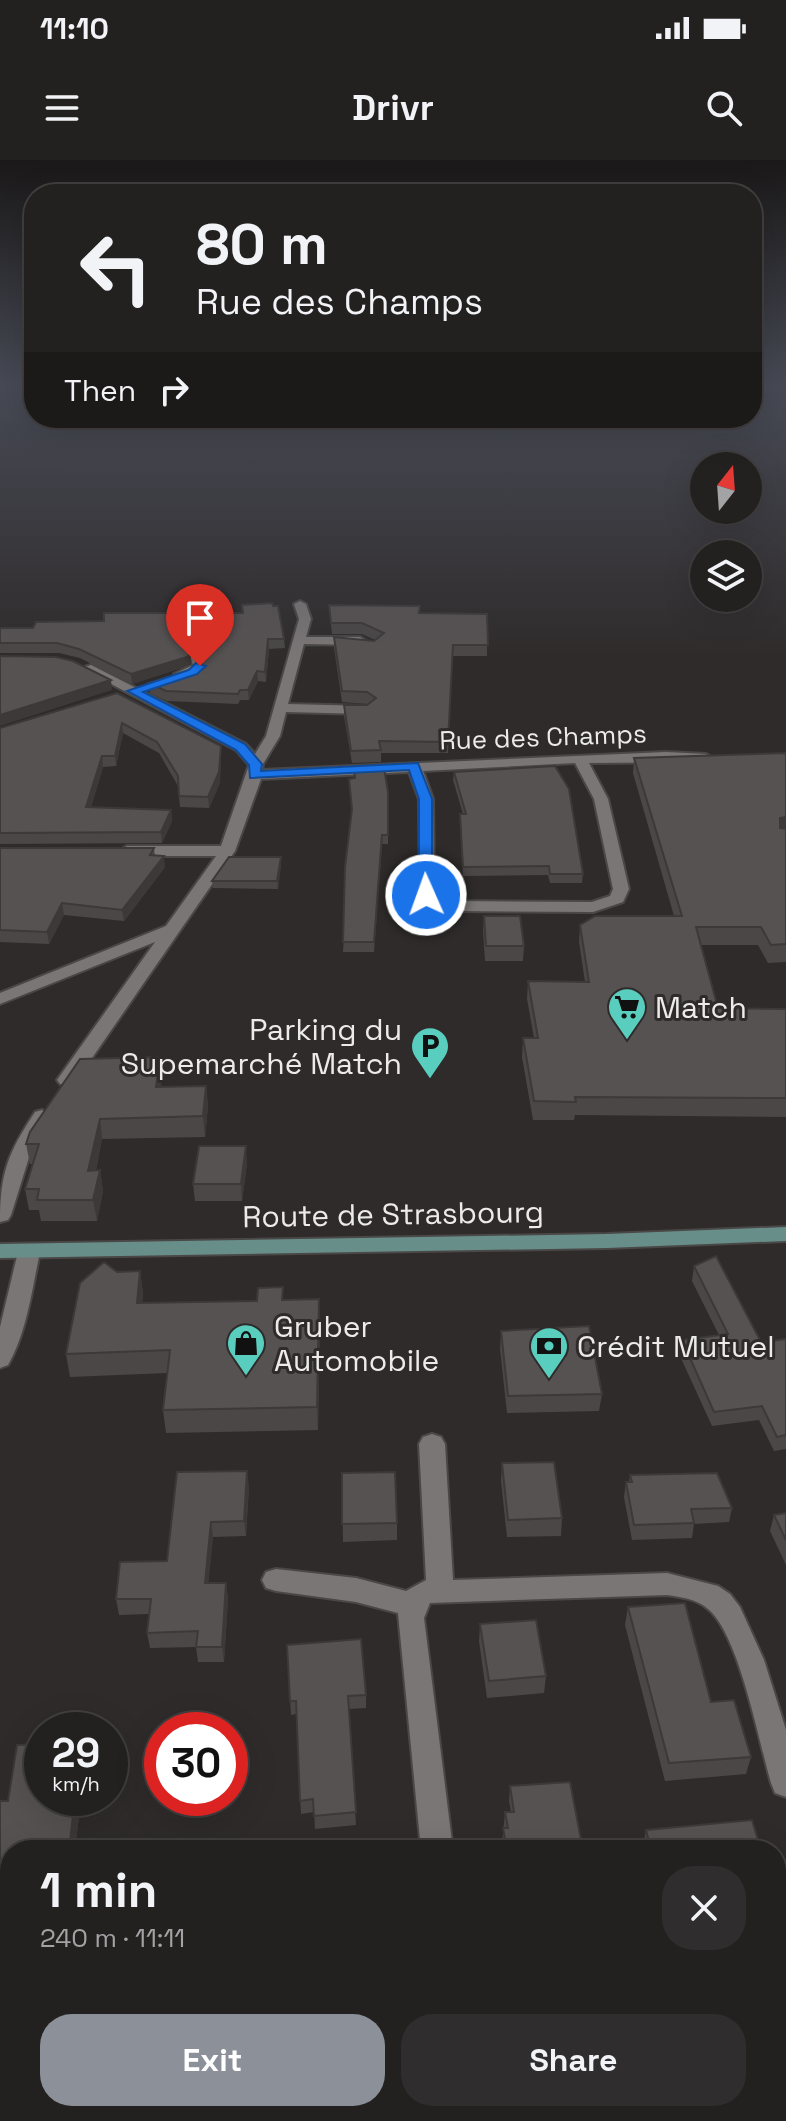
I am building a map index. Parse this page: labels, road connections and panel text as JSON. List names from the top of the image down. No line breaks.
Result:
{"streets":{"main road":["Route de Strasbourg"],"street":["Rue des Champs"]},"places":{"supermarket":["Match"],"parking":["Parking du Supemarché Match"],"shop":["Gruber Automobile"],"bank":["Crédit Mutuel"]},"north":"top","page":{"status":"11:10","header":"Drivr","turn":["80 m","Rue des Champs"],"then":"Then","speed":"29 km/h","limit":"30","heading":["1 min","240 m · 11:11"],"buttons":["Exit","Share"]}}
